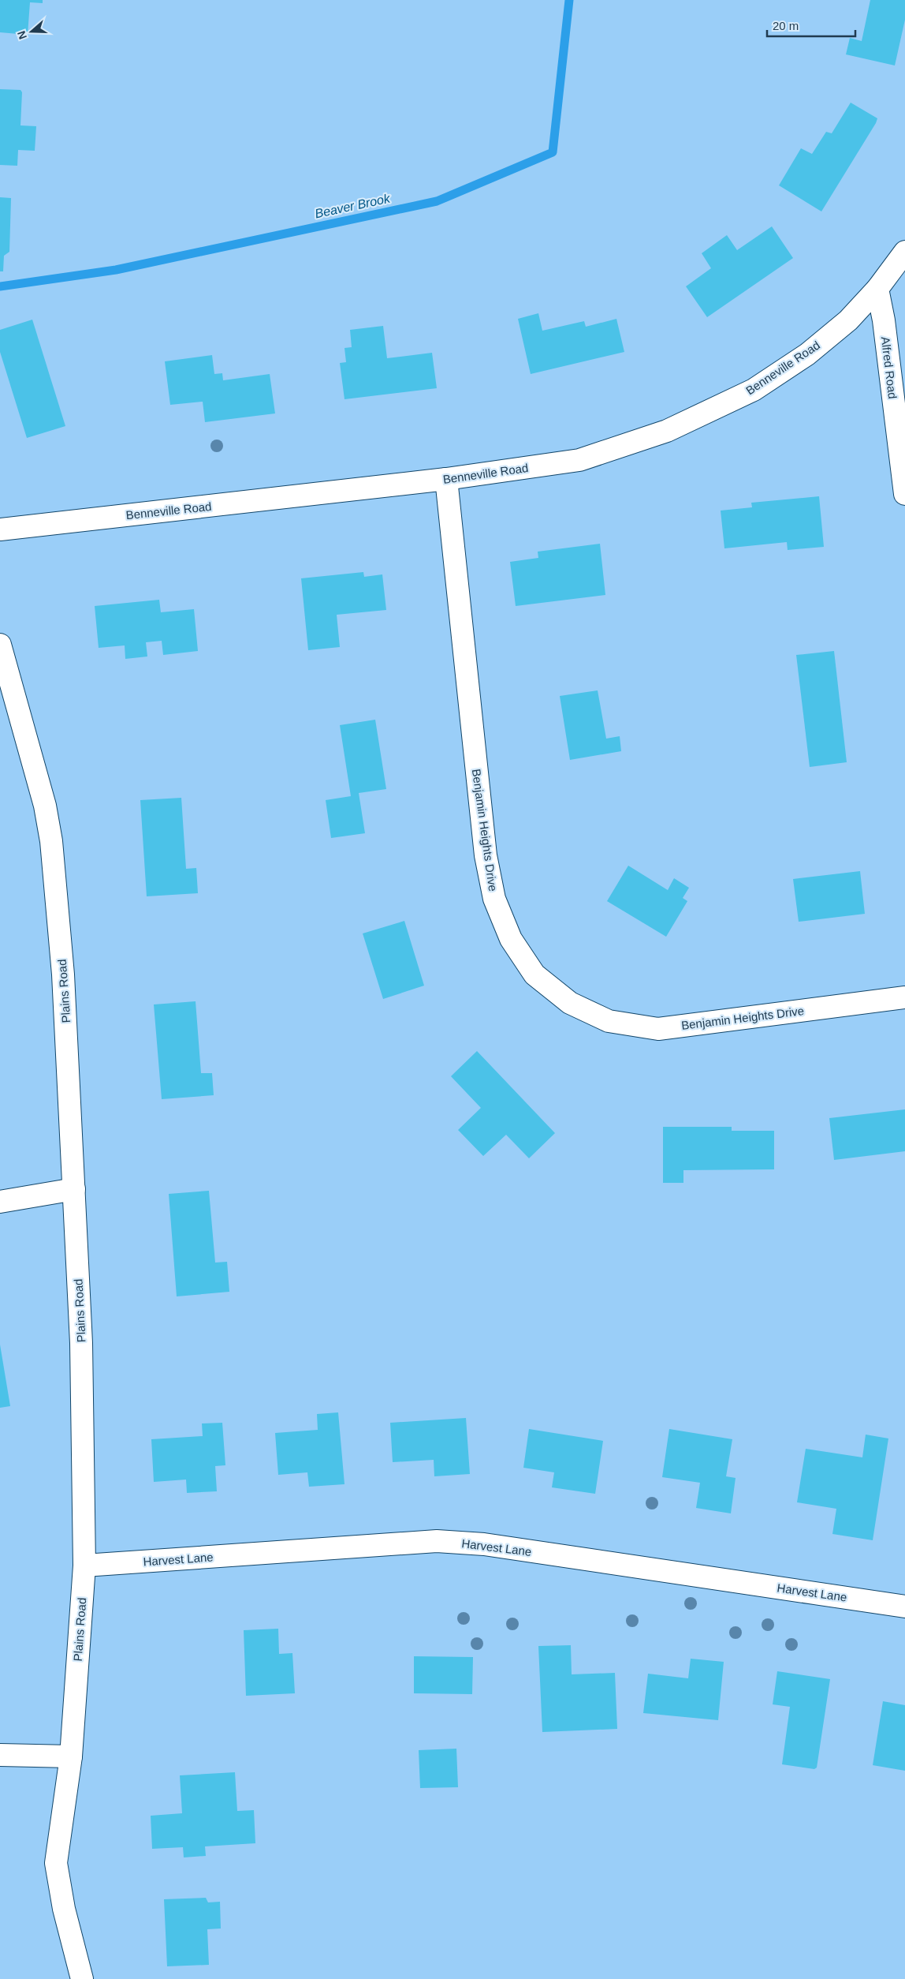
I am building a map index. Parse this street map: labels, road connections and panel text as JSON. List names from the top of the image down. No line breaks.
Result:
{"streets":{"street":["Benneville Road","Alfred Road","Benjamin Heights Drive","Plains Road","Harvest Lane"]},"crossings":[["Benneville Road","Alfred Road"],["Benneville Road","Benjamin Heights Drive"],["Plains Road","Harvest Lane"]],"water":["Beaver Brook"],"scale_bar":"20 m","north":"left"}
